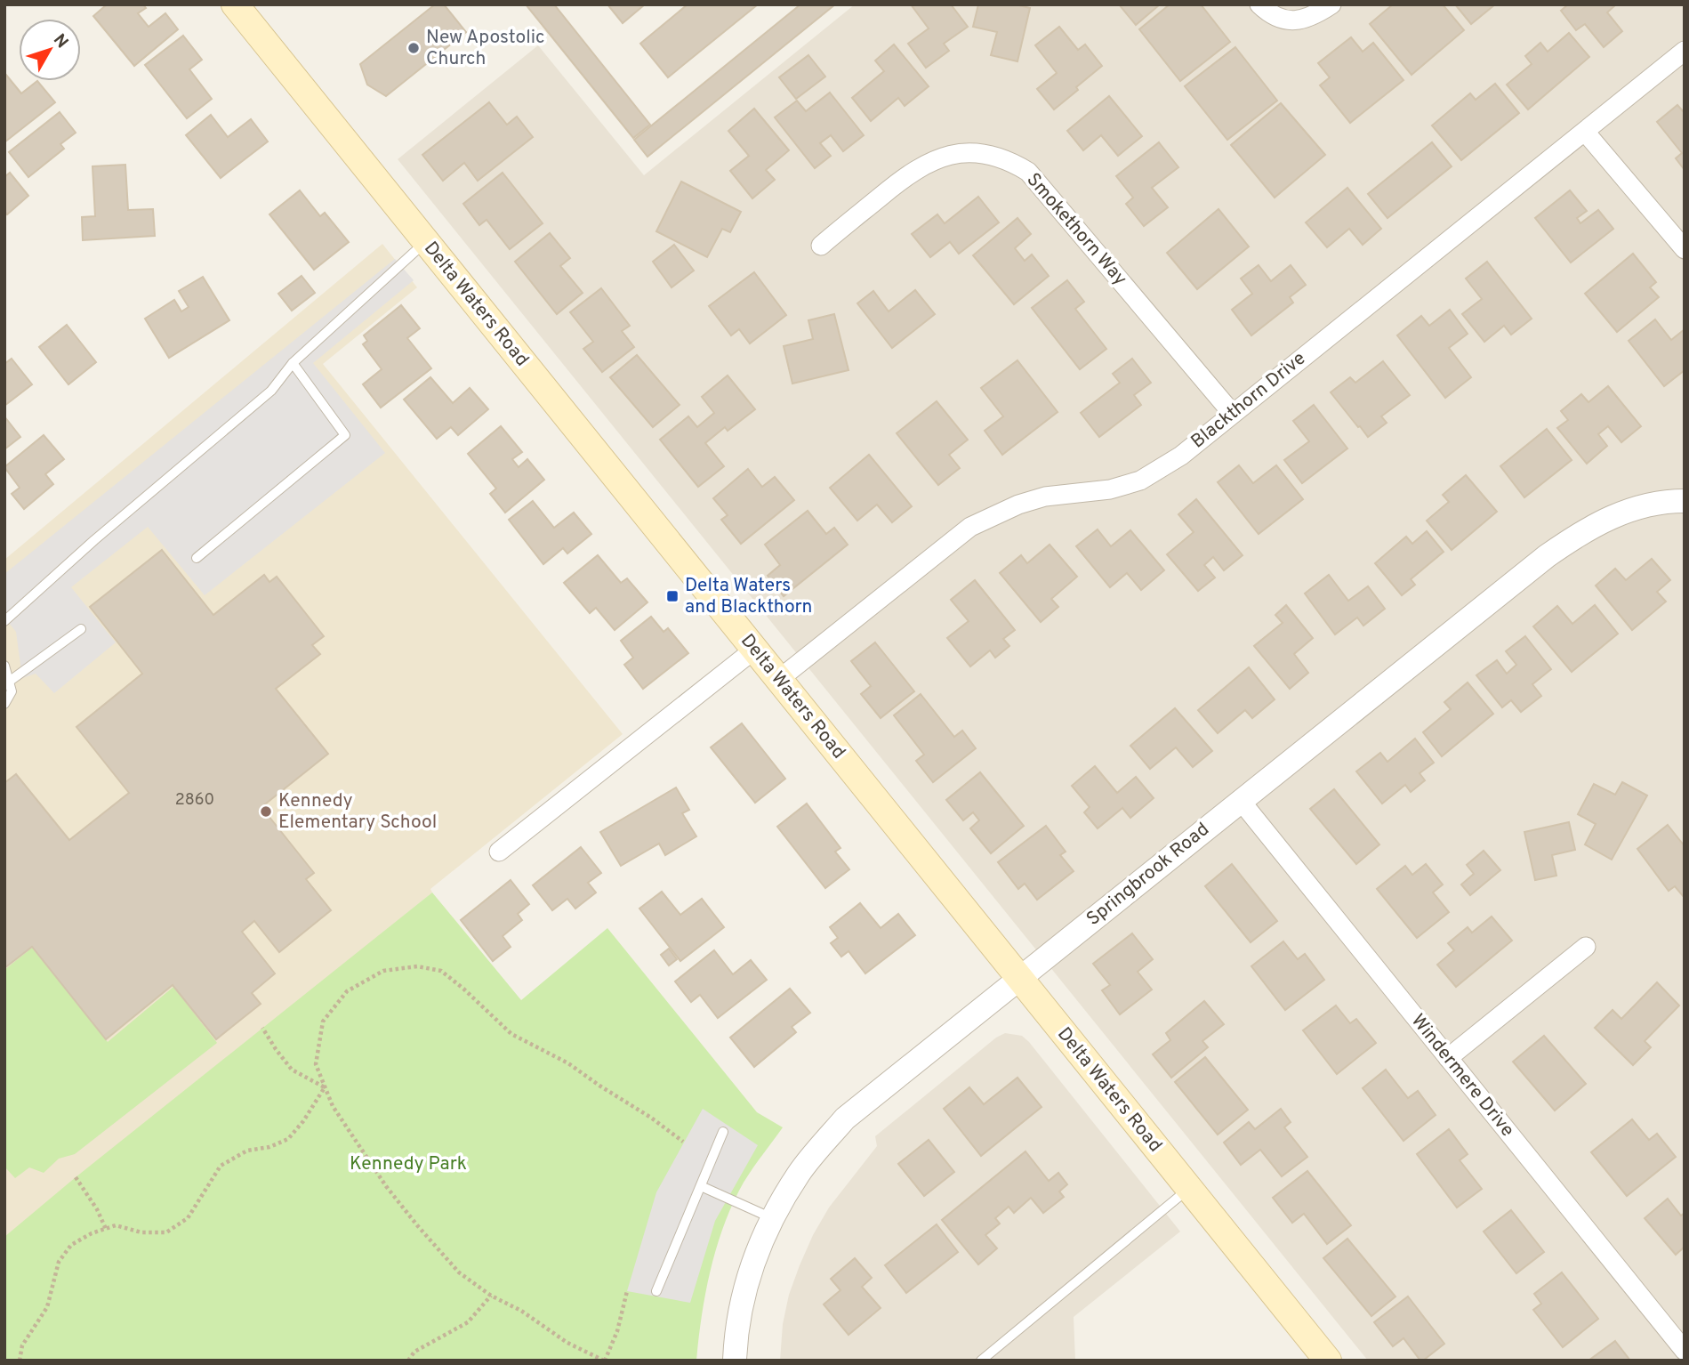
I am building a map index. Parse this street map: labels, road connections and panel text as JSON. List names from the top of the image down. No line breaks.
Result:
{"streets":{"main road":["Delta Waters Road"],"street":["Smokethorn Way","Blackthorn Drive","Springbrook Road","Windermere Drive"]},"crossings":[["Smokethorn Way","Blackthorn Drive"],["Delta Waters Road","Blackthorn Drive"],["Delta Waters Road","Springbrook Road"],["Springbrook Road","Windermere Drive"]],"parks":["Kennedy Park"],"places":{"other":["New Apostolic Church","Kennedy Elementary School"],"transit":["Delta Waters and Blackthorn"]},"house_numbers":["2860"],"north":"top right"}
